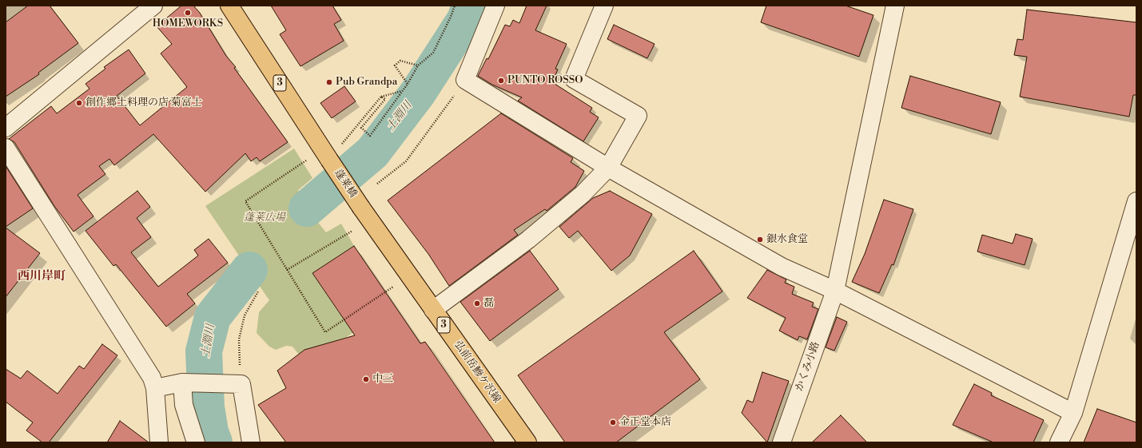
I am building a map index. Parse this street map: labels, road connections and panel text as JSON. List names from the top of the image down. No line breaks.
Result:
{"streets":{"main road":["3","蓬莱橋","弘前岳鰺ケ沢線"],"street":["かくみ小路"]},"crossings":[["蓬莱橋","弘前岳鰺ケ沢線"]],"districts":["西川岸町"],"water":["土淵川"],"parks":["蓬莱広場"],"places":["HOMEWORKS","PUNTO ROSSO","Pub Grandpa","創作郷土料理の店 菊富士","銀水食堂","磊","中三","金正堂本店"]}
